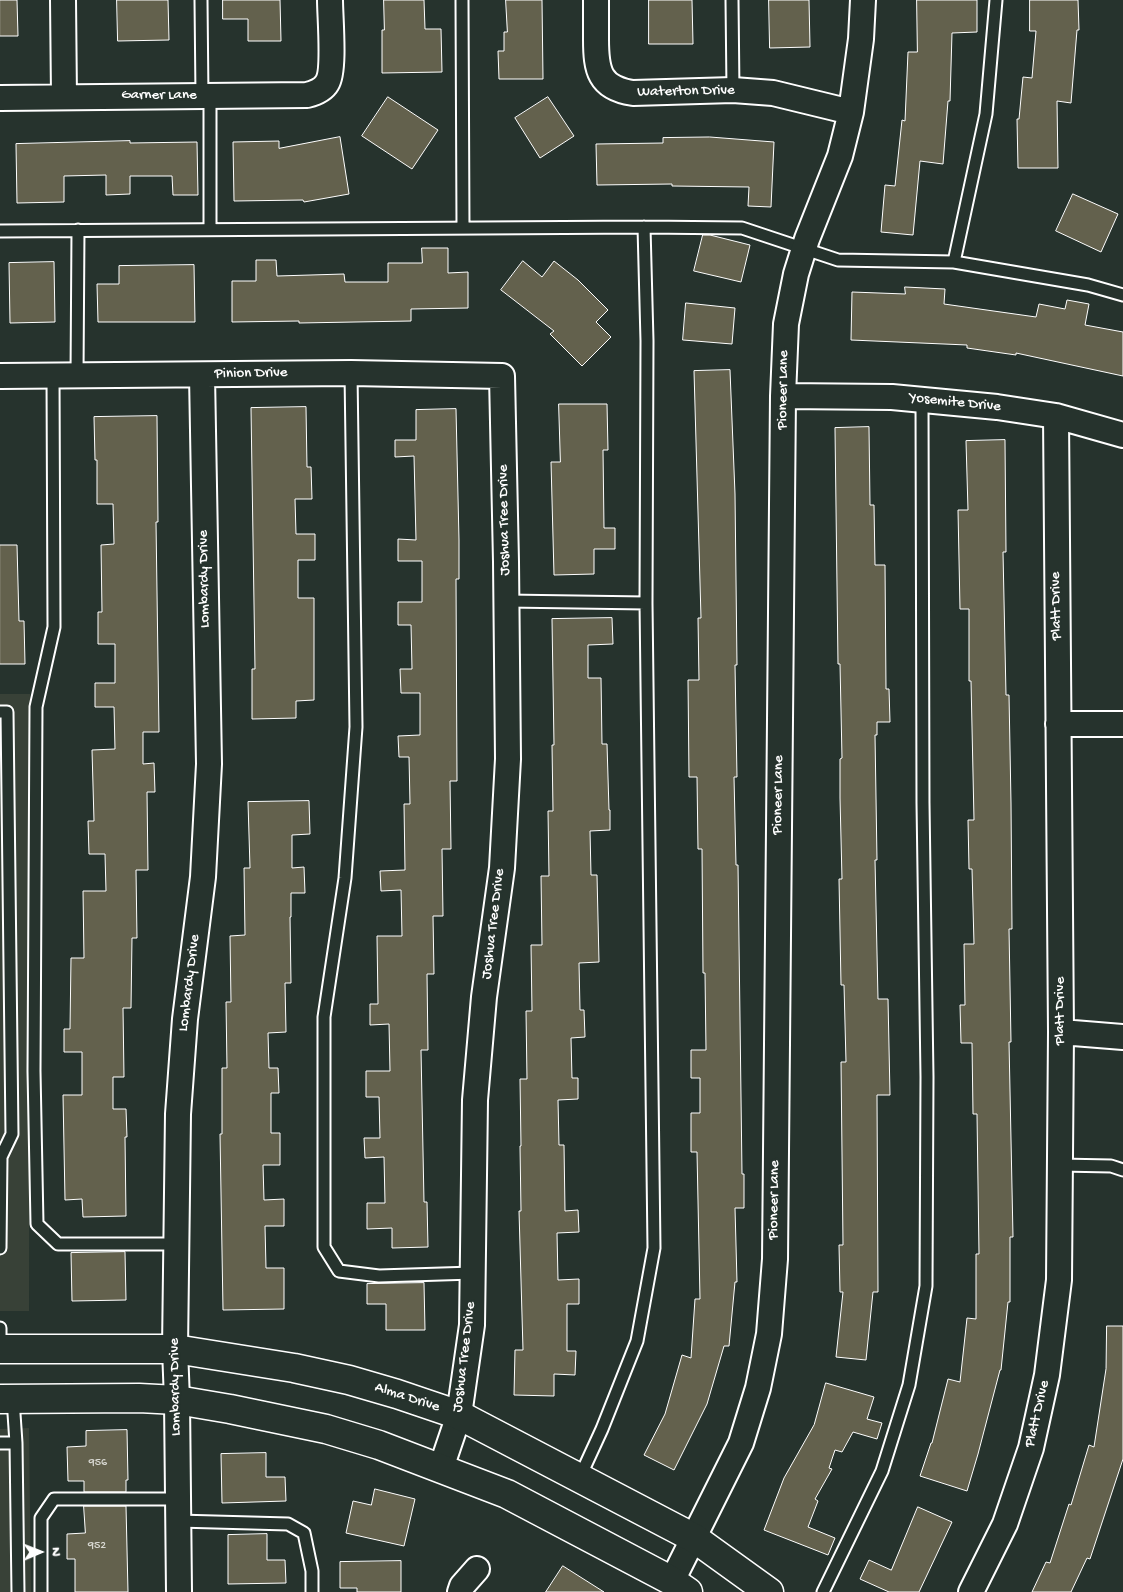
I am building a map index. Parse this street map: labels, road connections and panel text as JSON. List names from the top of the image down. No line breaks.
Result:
{"streets":{"main road":["Alma Drive"],"street":["Waterton Drive","Garner Lane","Pinion Drive","Pioneer Lane","Yosemite Drive","Joshua Tree Drive","Lombardy Drive","Platt Drive"]},"crossings":[["Waterton Drive","Pioneer Lane"],["Pinion Drive","Joshua Tree Drive"],["Pinion Drive","Lombardy Drive"],["Pioneer Lane","Yosemite Drive"],["Pioneer Lane","Alma Drive"],["Yosemite Drive","Platt Drive"],["Joshua Tree Drive","Alma Drive"],["Lombardy Drive","Alma Drive"]],"house_numbers":["956","952"],"north":"right"}
